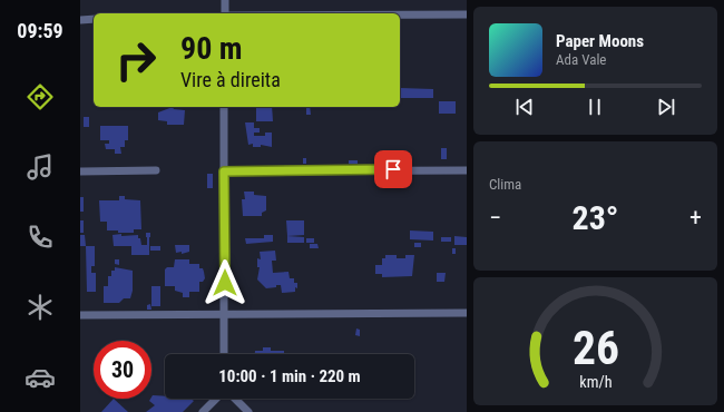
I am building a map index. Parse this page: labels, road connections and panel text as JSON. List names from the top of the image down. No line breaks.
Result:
{"page":{"tabs":"09:59","turn":["90 m","Vire à direita"],"song":["Paper Moons","Ada Vale"],"tile":"Clima","heat":["−","23°","+"],"limit":"30","trip":"10:00 · 1 min · 220 m","gauge":["26","km/h"]}}
